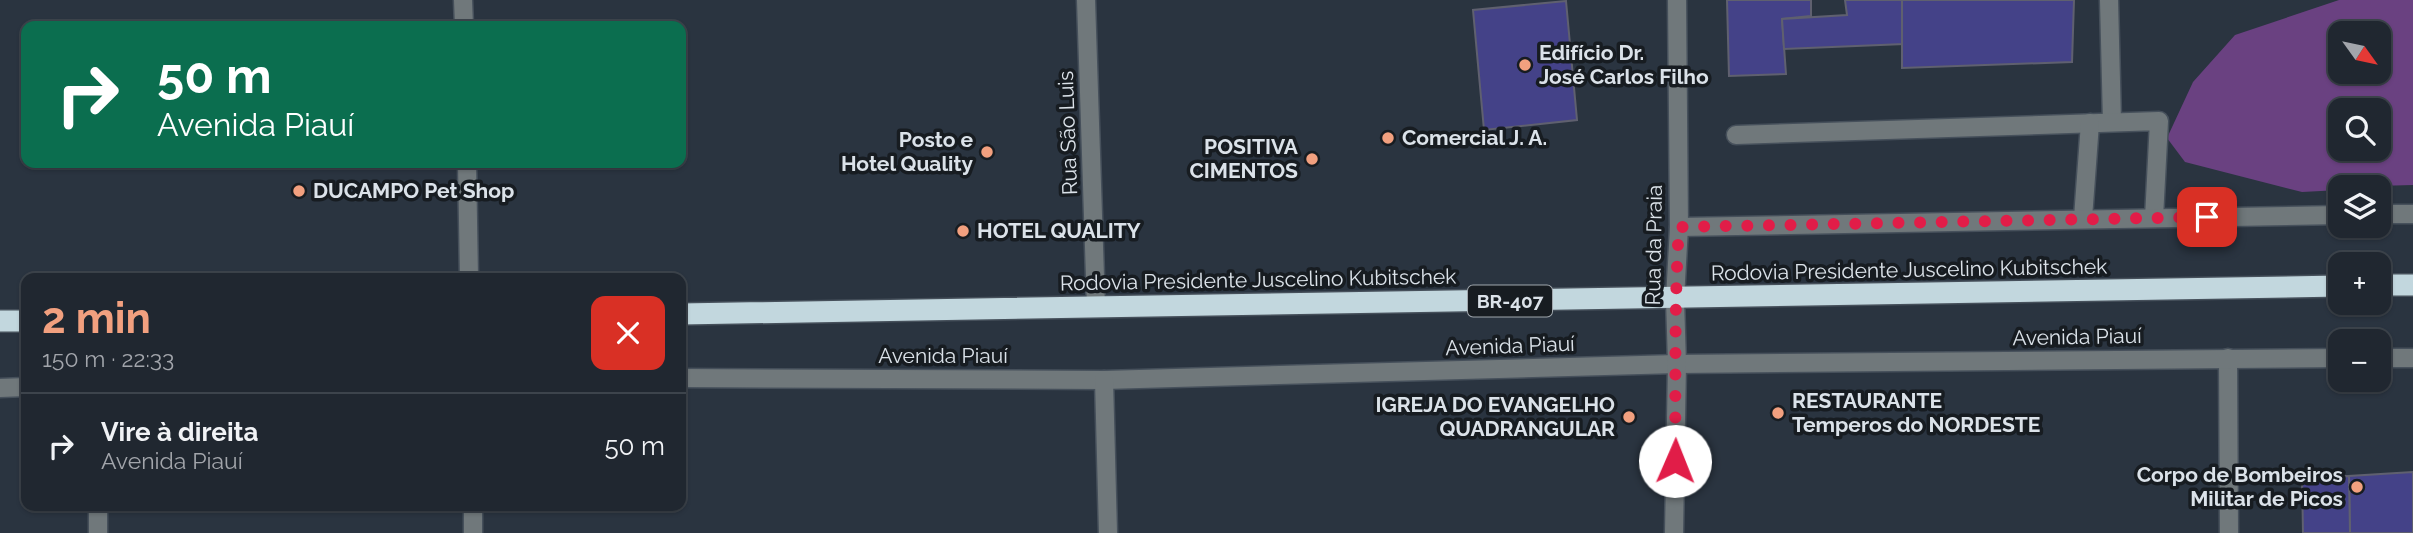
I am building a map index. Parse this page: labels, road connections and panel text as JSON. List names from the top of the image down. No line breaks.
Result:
{"streets":{"highway":["Rodovia Presidente Juscelino Kubitschek","BR-407"],"street":["Rua São Luis","Rua da Praia","Avenida Piauí"]},"crossings":[["Rua São Luis","Rodovia Presidente Juscelino Kubitschek"],["Rua da Praia","Rodovia Presidente Juscelino Kubitschek"],["Rua da Praia","Avenida Piauí"]],"places":["Edifício Dr. José Carlos Filho","Comercial J. A.","Posto e Hotel Quality","POSITIVA CIMENTOS","DUCAMPO Pet Shop","HOTEL QUALITY","RESTAURANTE Temperos do NORDESTE","IGREJA DO EVANGELHO QUADRANGULAR","Corpo de Bombeiros Militar de Picos"],"north":"bottom right","page":{"map_buttons":["+","−"],"turn":["50 m","Avenida Piauí"],"heading":["2 min","150 m · 22:33"],"list":[{"name":"Vire à direita","note":"Avenida Piauí","value":"50 m"}]}}
